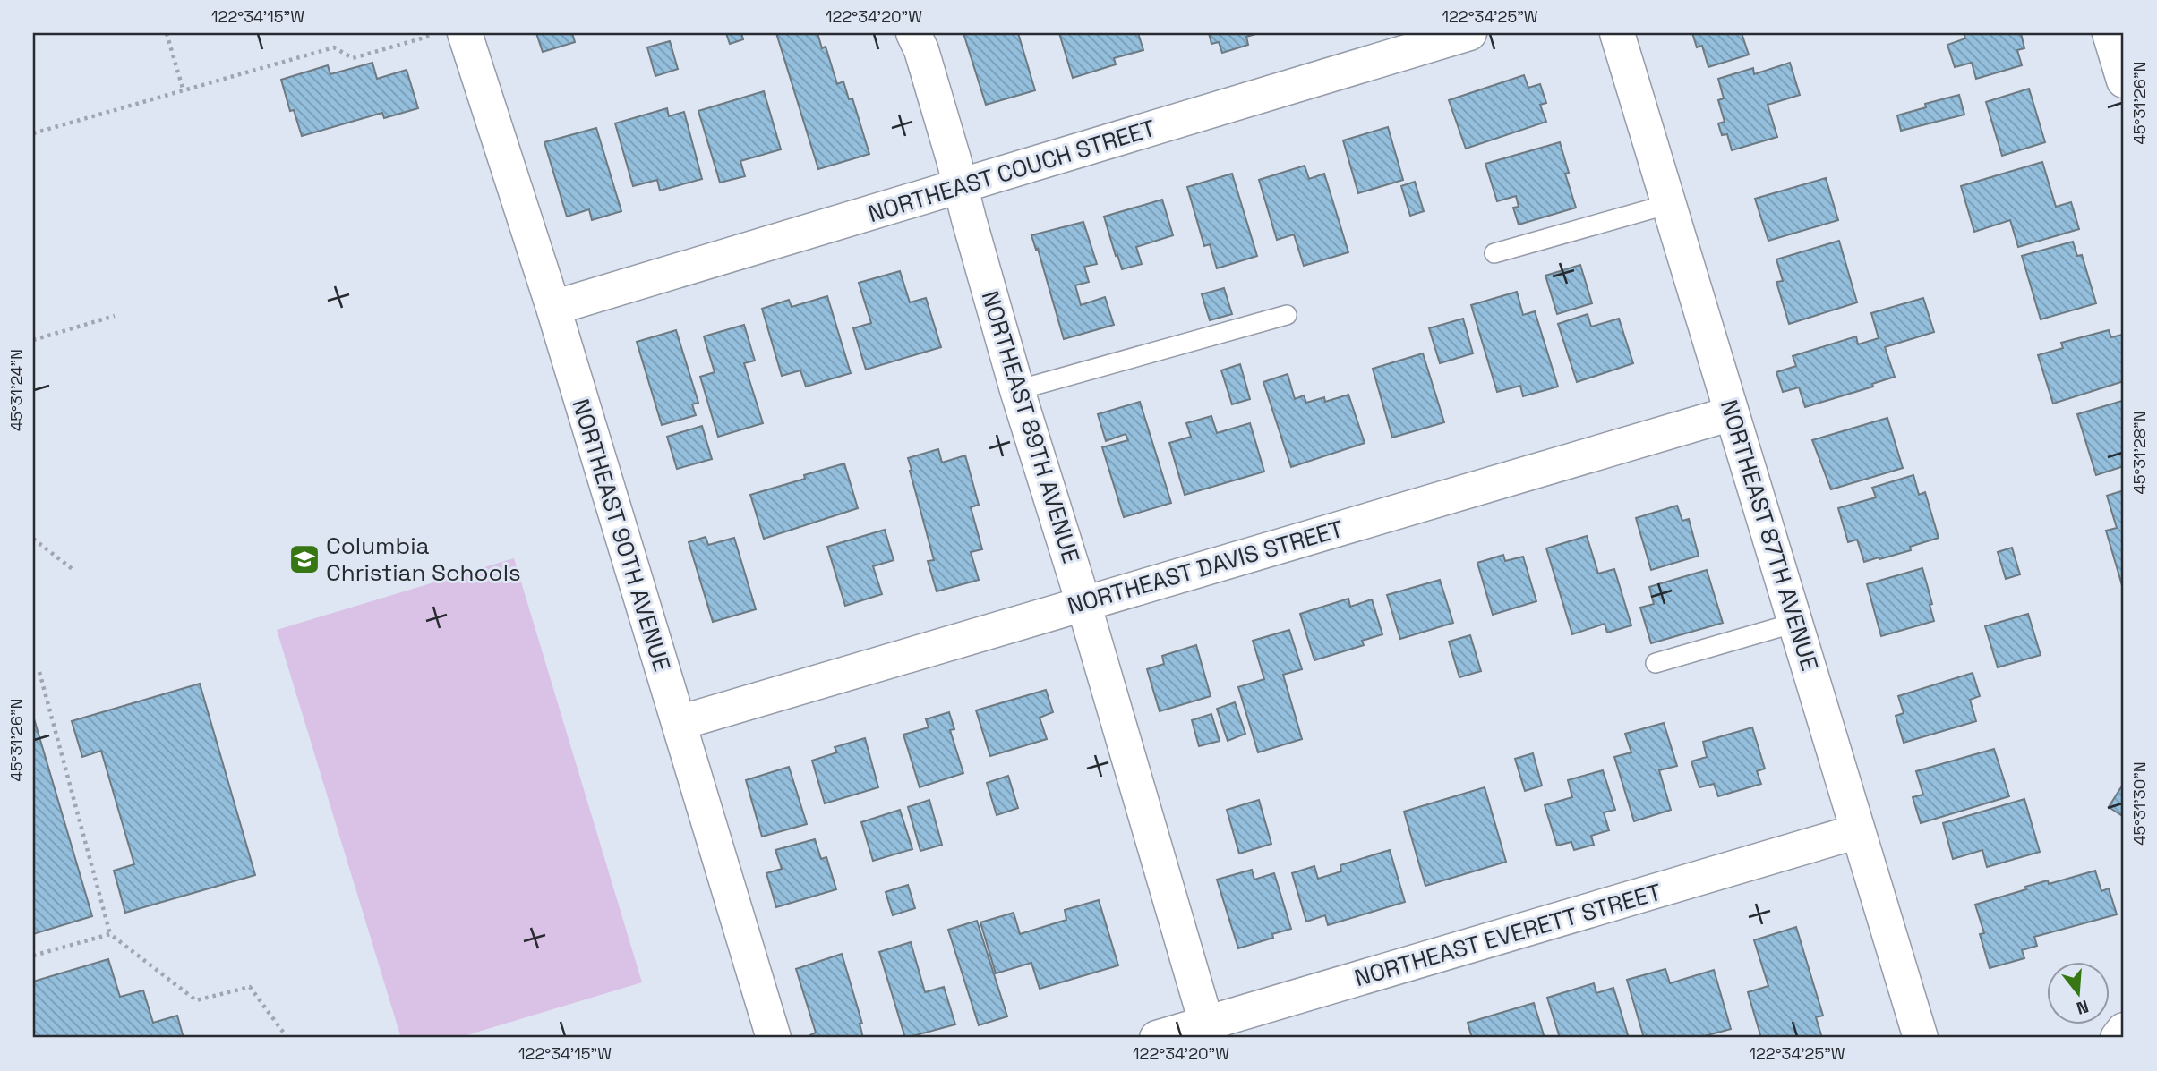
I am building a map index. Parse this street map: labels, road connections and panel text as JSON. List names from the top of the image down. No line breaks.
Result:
{"streets":{"street":["NORTHEAST COUCH STREET","NORTHEAST 89TH AVENUE","NORTHEAST 90TH AVENUE","NORTHEAST 87TH AVENUE","NORTHEAST DAVIS STREET","NORTHEAST EVERETT STREET"]},"crossings":[["NORTHEAST COUCH STREET","NORTHEAST 89TH AVENUE"],["NORTHEAST COUCH STREET","NORTHEAST 90TH AVENUE"],["NORTHEAST 89TH AVENUE","NORTHEAST DAVIS STREET"],["NORTHEAST 89TH AVENUE","NORTHEAST EVERETT STREET"],["NORTHEAST 90TH AVENUE","NORTHEAST DAVIS STREET"],["NORTHEAST 87TH AVENUE","NORTHEAST DAVIS STREET"],["NORTHEAST 87TH AVENUE","NORTHEAST EVERETT STREET"]],"places":{"school or university":["Columbia Christian Schools"]},"north":"bottom","coordinates":["122°34'15\"W","122°34'20\"W","122°34'25\"W","45°31'26\"N","45°31'24\"N","45°31'28\"N","45°31'30\"N"]}
